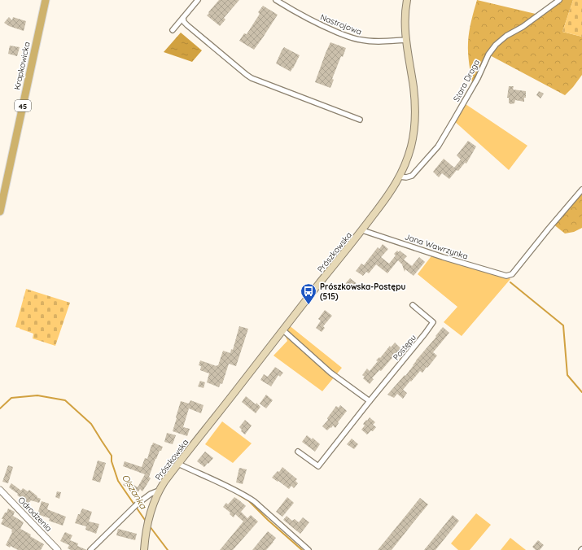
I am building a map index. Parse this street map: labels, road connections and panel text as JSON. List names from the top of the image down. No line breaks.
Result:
{"streets":{"main road":["Krapkowicka","45","Prószkowska"],"street":["Nastrojowa","Stara Droga","Jana Wawrzynka","Postępu","Odrodzenia"]},"crossings":[["Nastrojowa","Prószkowska"],["Stara Droga","Prószkowska"],["Jana Wawrzynka","Prószkowska"]],"water":["Olszanka"],"places":{"bus stop":["Prószkowska-Postępu (515)"]}}
